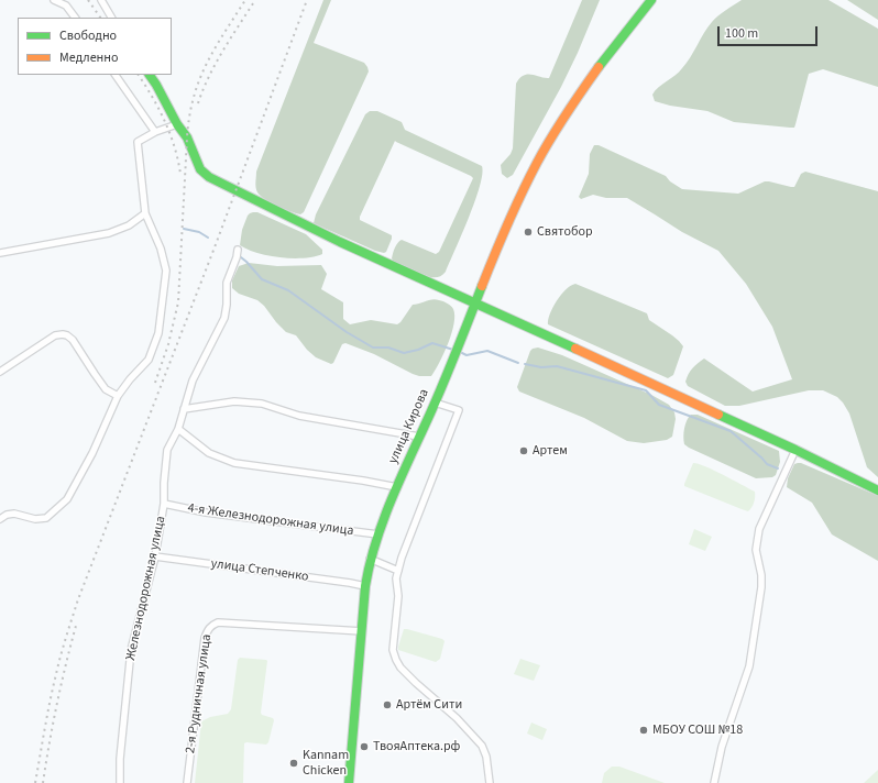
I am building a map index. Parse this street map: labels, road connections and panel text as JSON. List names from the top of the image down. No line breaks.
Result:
{"streets":{"main road":["улица Кирова"],"street":["4-я Железнодорожная улица","улица Степченко","Железнодорожная улица","2-я Рудничная улица"]},"crossings":[["улица Кирова","4-я Железнодорожная улица"],["улица Кирова","улица Степченко"],["улица Кирова","2-я Рудничная улица"],["4-я Железнодорожная улица","Железнодорожная улица"],["улица Степченко","Железнодорожная улица"]],"places":["Святобор","Артем","Артём Сити","МБОУ СОШ №18","ТвояАптека.рф","Kannam Chicken"],"legend":["Свободно","Медленно"],"scale_bar":"100 m"}
